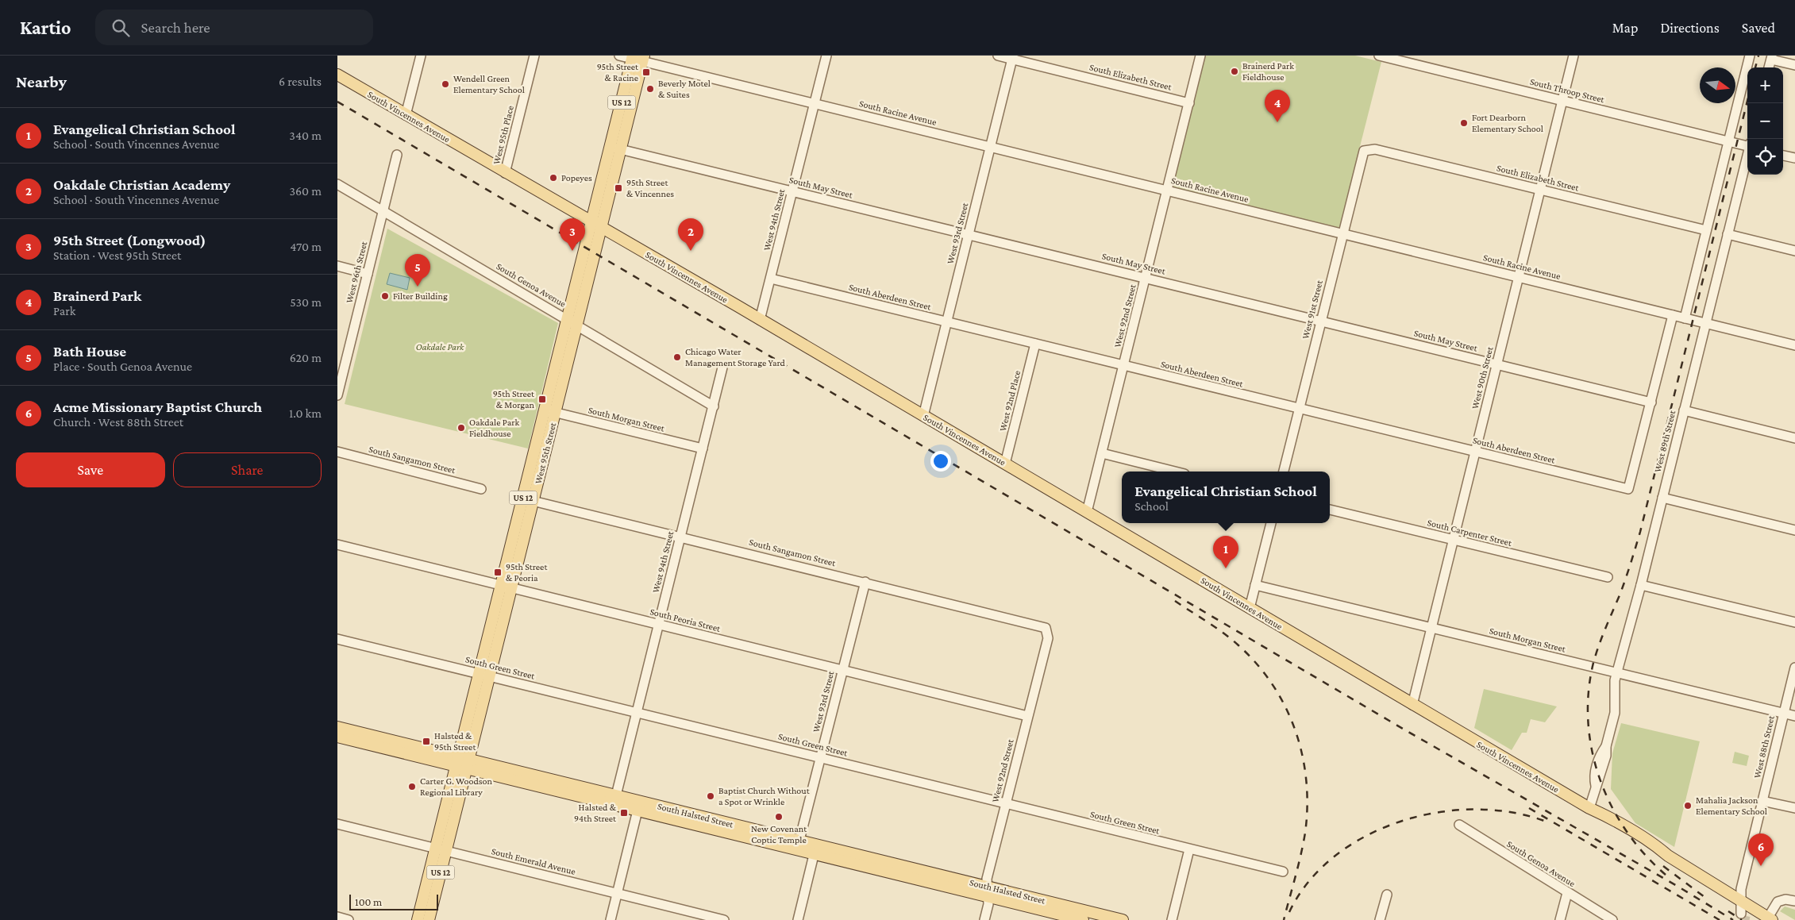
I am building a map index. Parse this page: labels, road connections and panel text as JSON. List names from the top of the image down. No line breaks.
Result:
{"streets":{"main road":["US 12","South Vincennes Avenue","West 95th Street","South Halsted Street"],"street":["South Elizabeth Street","South Throop Street","South Racine Avenue","West 95th Place","South May Street","West 94th Street","West 93rd Street","West 96th Street","South Genoa Avenue","South Aberdeen Street","West 91st Street","West 92nd Street","West 90th Street","West 92nd Place","South Morgan Street","West 89th Street","South Sangamon Street","South Carpenter Street","South Peoria Street","South Green Street","West 88th Street","South Emerald Avenue"]},"crossings":[["South Elizabeth Street","West 93rd Street"],["South Elizabeth Street","West 91st Street"],["South Elizabeth Street","West 92nd Street"],["South Elizabeth Street","West 90th Street"],["South Throop Street","West 90th Street"],["South Racine Avenue","West 94th Street"],["South Racine Avenue","West 93rd Street"],["South Racine Avenue","West 91st Street"],["South Racine Avenue","West 92nd Street"],["South Racine Avenue","West 90th Street"],["South Racine Avenue","West 89th Street"],["South Racine Avenue","West 95th Street"],["South Vincennes Avenue","West 95th Place"],["South Vincennes Avenue","West 94th Street"],["South Vincennes Avenue","West 93rd Street"],["South Vincennes Avenue","West 92nd Street"],["South Vincennes Avenue","West 90th Street"],["South Vincennes Avenue","West 92nd Place"],["South Vincennes Avenue","West 89th Street"],["South Vincennes Avenue","West 95th Street"],["South Vincennes Avenue","West 88th Street"],["South May Street","West 94th Street"],["South May Street","West 93rd Street"],["South May Street","South Aberdeen Street"],["South May Street","West 91st Street"],["South May Street","West 92nd Street"],["South May Street","West 90th Street"],["South May Street","West 95th Street"],["West 94th Street","South Genoa Avenue"],["West 94th Street","South Aberdeen Street"],["West 94th Street","South Morgan Street"],["West 94th Street","South Sangamon Street"],["West 94th Street","South Peoria Street"],["West 94th Street","South Green Street"],["West 94th Street","South Halsted Street"],["West 93rd Street","South Aberdeen Street"],["West 93rd Street","South Sangamon Street"],["West 93rd Street","South Peoria Street"],["West 93rd Street","South Green Street"],["West 93rd Street","South Halsted Street"],["West 96th Street","South Genoa Avenue"],["South Genoa Avenue","West 95th Street"],["South Aberdeen Street","West 91st Street"],["South Aberdeen Street","West 92nd Street"],["South Aberdeen Street","West 90th Street"],["South Aberdeen Street","West 92nd Place"],["West 92nd Street","South Sangamon Street"],["West 92nd Street","South Peoria Street"],["West 92nd Street","South Green Street"],["West 92nd Street","South Halsted Street"],["West 90th Street","South Morgan Street"],["West 90th Street","South Carpenter Street"],["South Morgan Street","West 89th Street"],["South Morgan Street","West 95th Street"],["South Morgan Street","West 88th Street"],["West 95th Street","South Sangamon Street"],["West 95th Street","South Peoria Street"],["West 95th Street","South Green Street"],["West 95th Street","South Halsted Street"],["West 95th Street","South Emerald Avenue"]],"parks":["Oakdale Park"],"places":{"other":["Brainerd Park Fieldhouse","Wendell Green Elementary School","Beverly Motel & Suites","Fort Dearborn Elementary School","Popeyes","Filter Building","Chicago Water Management Storage Yard","Oakdale Park Fieldhouse","Carter G. Woodson Regional Library","Baptist Church Without a Spot or Wrinkle","Mahalia Jackson Elementary School","New Covenant Coptic Temple"],"transit":["95th Street & Racine","95th Street & Vincennes","95th Street & Morgan","95th Street & Peoria","Halsted & 95th Street","Halsted & 94th Street"]},"scale_bar":"100 m","north":"right","page":{"header":"Kartio","search":"Search here","nav":["Map","Directions","Saved"],"heading":["Nearby","6 results"],"map_buttons":["+","−"],"pins":["4","2","3","5","1","6"],"list":[{"mark":"1","name":"Evangelical Christian School","note":"School · South Vincennes Avenue","value":"340 m"},{"mark":"2","name":"Oakdale Christian Academy","note":"School · South Vincennes Avenue","value":"360 m"},{"mark":"3","name":"95th Street (Longwood)","note":"Station · West 95th Street","value":"470 m"},{"mark":"4","name":"Brainerd Park","note":"Park","value":"530 m"},{"mark":"5","name":"Bath House","note":"Place · South Genoa Avenue","value":"620 m"},{"mark":"6","name":"Acme Missionary Baptist Church","note":"Church · West 88th Street","value":"1.0 km"}],"buttons":["Save","Share"],"popup":["Evangelical Christian School","School"],"scale":"100 m"}}
